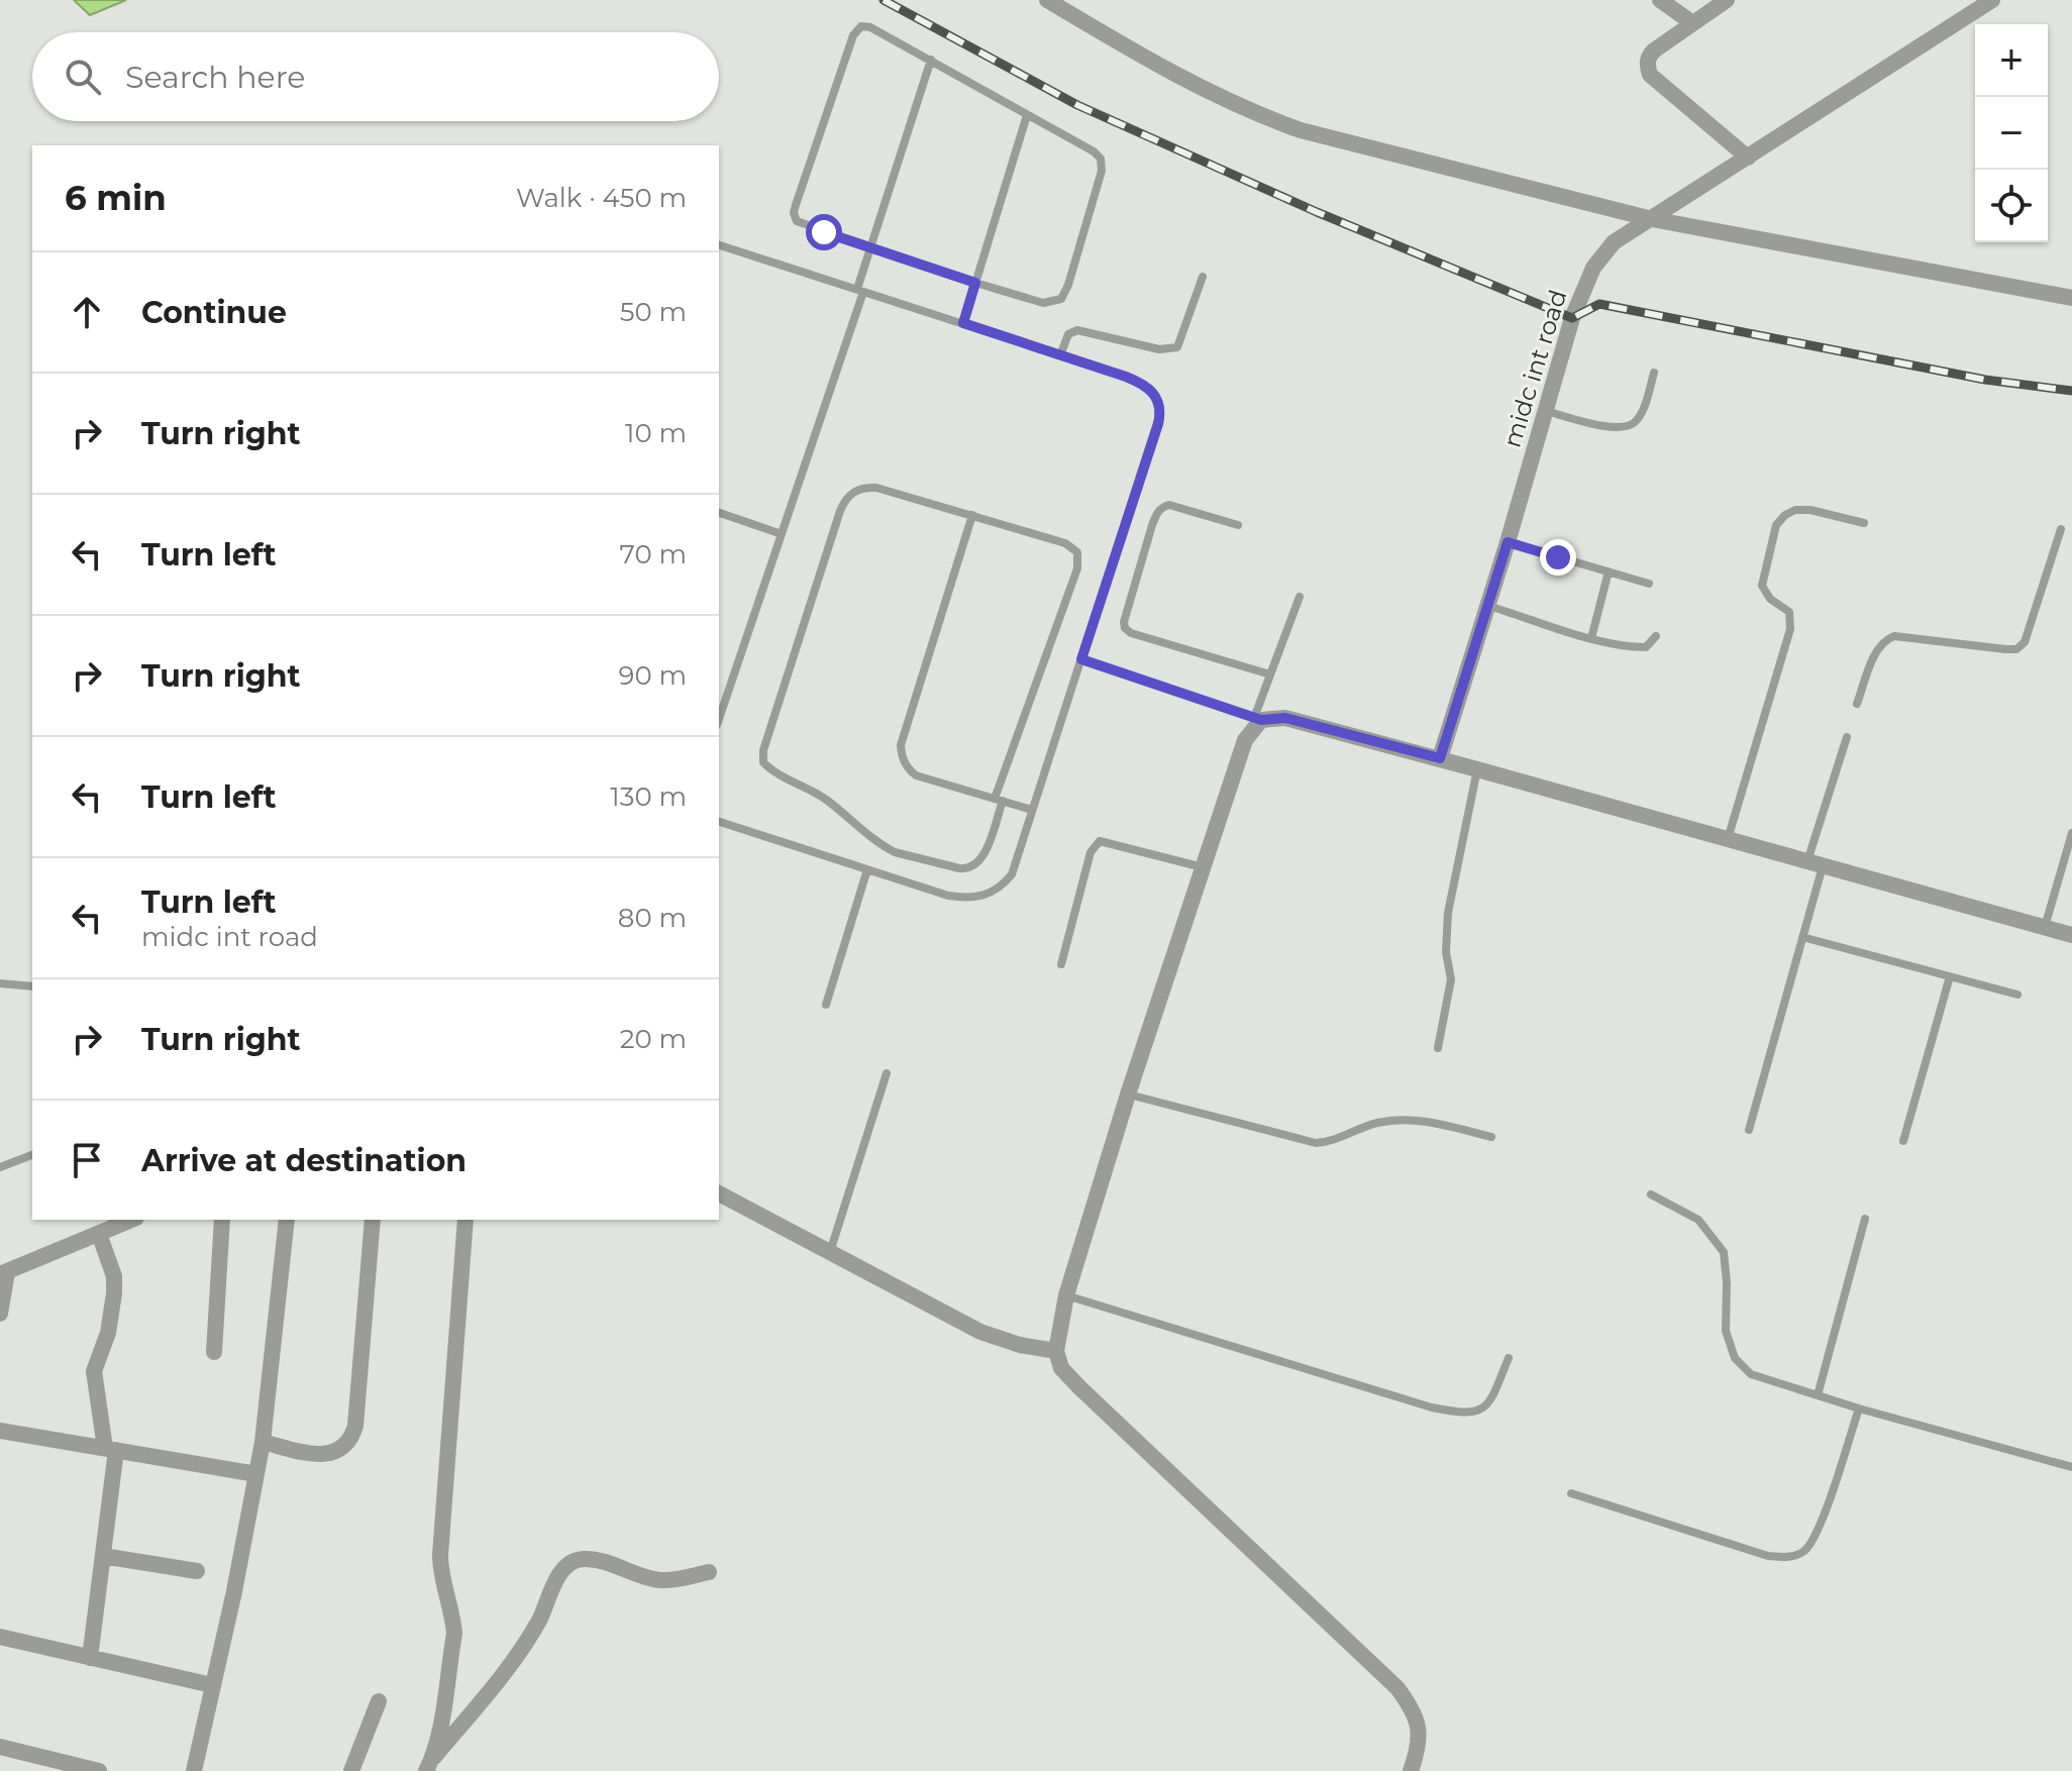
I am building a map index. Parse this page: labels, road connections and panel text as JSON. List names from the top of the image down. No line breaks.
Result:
{"streets":{"street":["midc int road"]},"page":{"map_buttons":["+","−"],"search":"Search here","heading":["6 min","Walk · 450 m"],"list":[["Continue","50 m"],["Turn right","10 m"],["Turn left","70 m"],["Turn right","90 m"],["Turn left","130 m"],["Turn left","midc int road","80 m"],["Turn right","20 m"],"Arrive at destination"]}}
